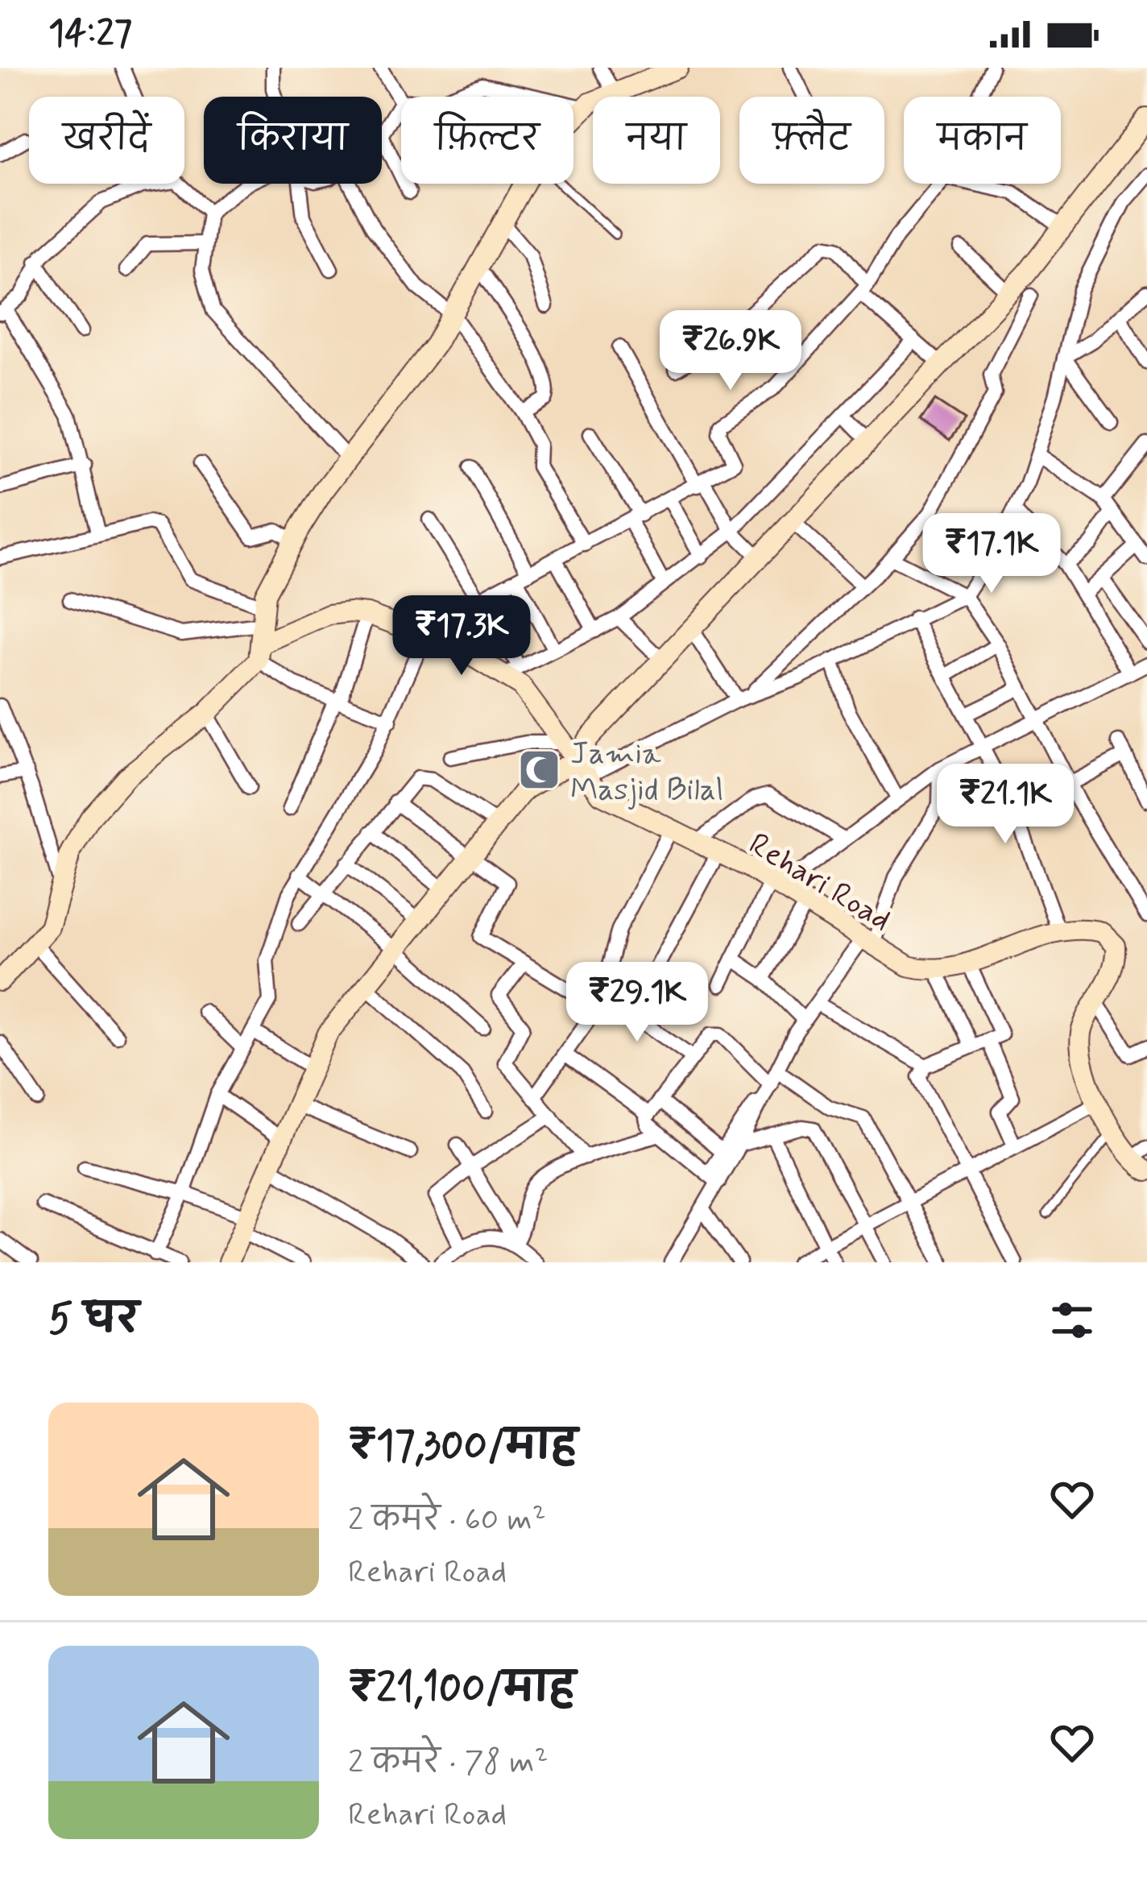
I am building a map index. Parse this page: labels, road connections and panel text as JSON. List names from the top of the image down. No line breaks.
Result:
{"streets":{"main road":["Rehari Road"]},"places":{"mosque":["Jamia Masjid Bilal"]},"page":{"status":"14:27","chip":["खरीदें","किराया","फ़िल्टर","नया","फ़्लैट","मकान"],"price":["₹26.9K","₹17.1K","₹17.3K","₹21.1K","₹29.1K"],"heading":"5 घर","list":[{"name":"₹17,300/माह","note":"2 कमरे · 60 m² · Rehari Road"},{"name":"₹21,100/माह","note":"2 कमरे · 78 m² · Rehari Road"}]}}
